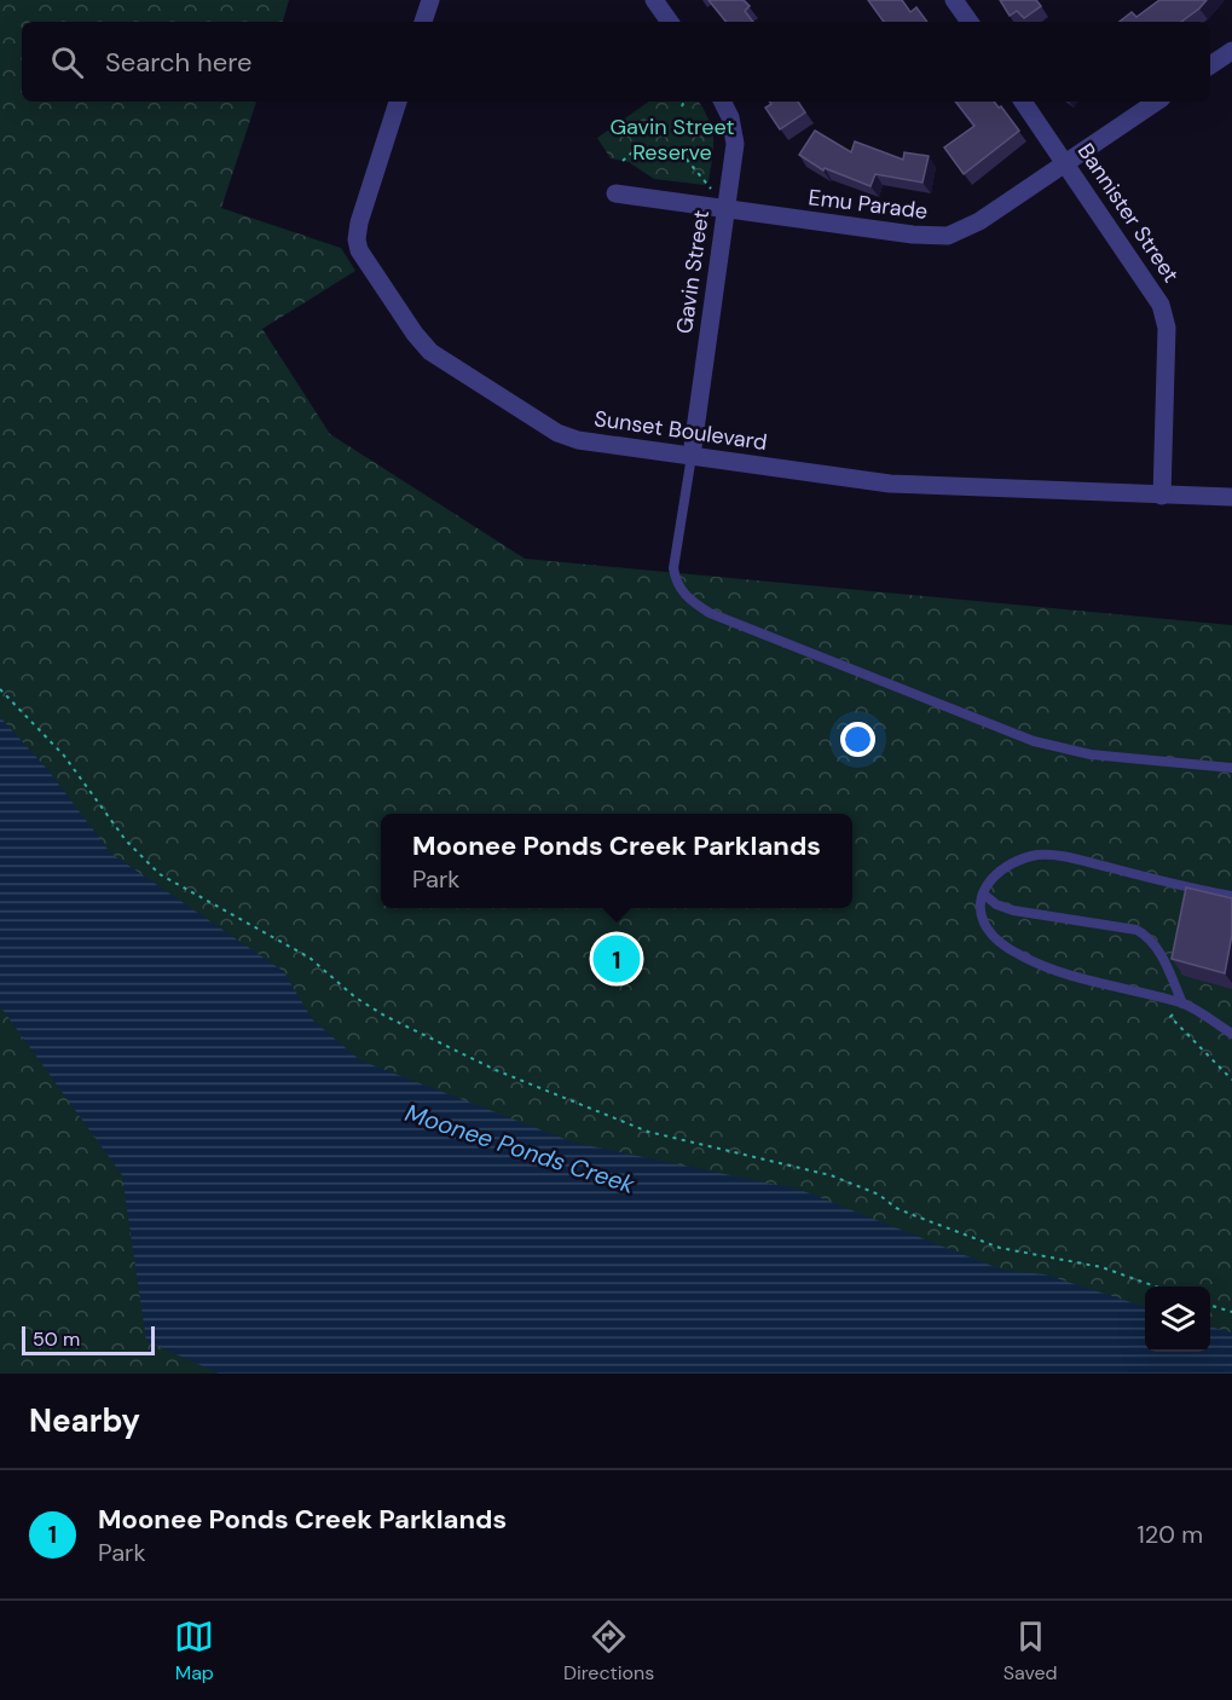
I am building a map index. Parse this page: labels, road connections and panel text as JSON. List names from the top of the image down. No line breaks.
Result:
{"streets":{"street":["Emu Parade","Bannister Street","Gavin Street","Sunset Boulevard"]},"crossings":[["Emu Parade","Bannister Street"],["Emu Parade","Gavin Street"],["Bannister Street","Sunset Boulevard"],["Gavin Street","Sunset Boulevard"]],"water":["Moonee Ponds Creek"],"parks":["Gavin Street Reserve"],"scale_bar":"50 m","page":{"search":"Search here","popup":["Moonee Ponds Creek Parklands","Park"],"pins":"1","scale":"50 m","heading":"Nearby","list":[{"mark":"1","name":"Moonee Ponds Creek Parklands","note":"Park","value":"120 m"}],"nav":["Map","Directions","Saved"]}}
